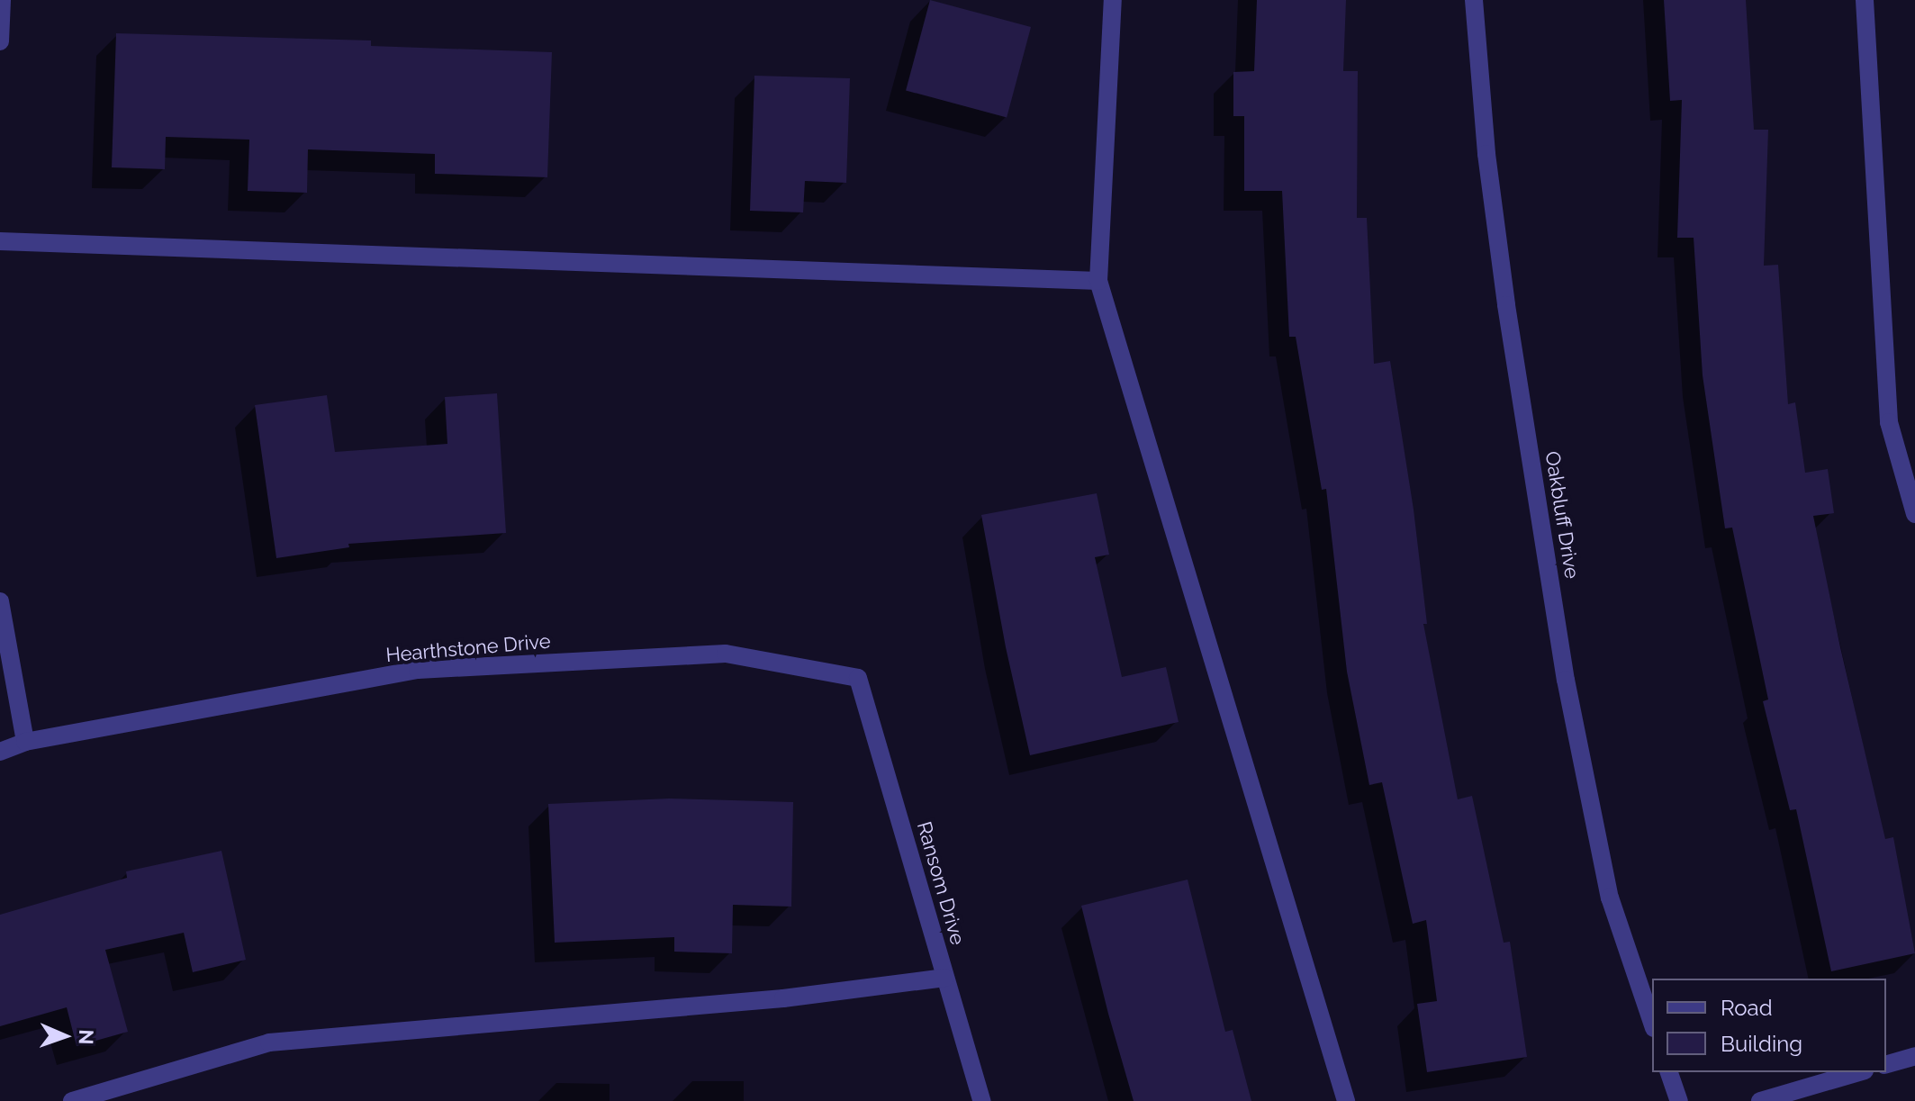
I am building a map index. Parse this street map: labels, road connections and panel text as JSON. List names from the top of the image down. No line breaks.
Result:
{"streets":{"street":["Oakbluff Drive","Hearthstone Drive","Ransom Drive"]},"crossings":[["Hearthstone Drive","Ransom Drive"]],"legend":["Road","Building"],"north":"right"}
